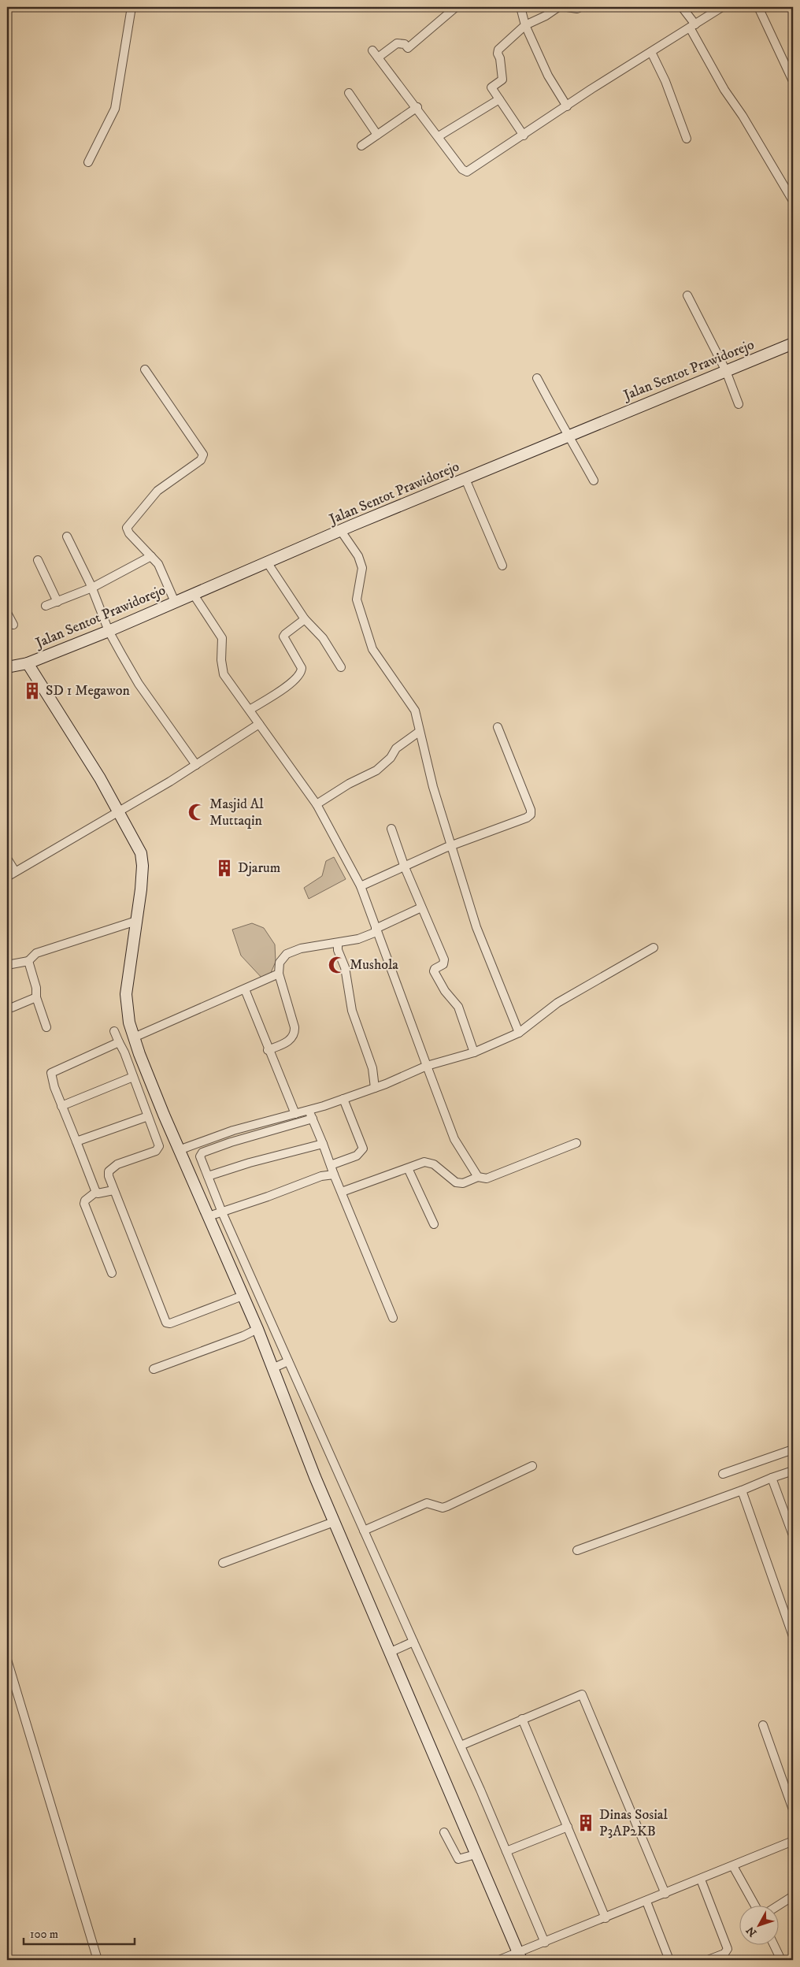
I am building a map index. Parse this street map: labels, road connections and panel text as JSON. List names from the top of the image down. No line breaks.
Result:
{"streets":{"street":["Jalan Sentot Prawidorejo"]},"places":{"building":["SD 1 Megawon","Djarum","Dinas Sosial P3AP2KB"],"mosque":["Masjid Al Muttaqin","Mushola"]},"scale_bar":"100 m","north":"bottom left"}
